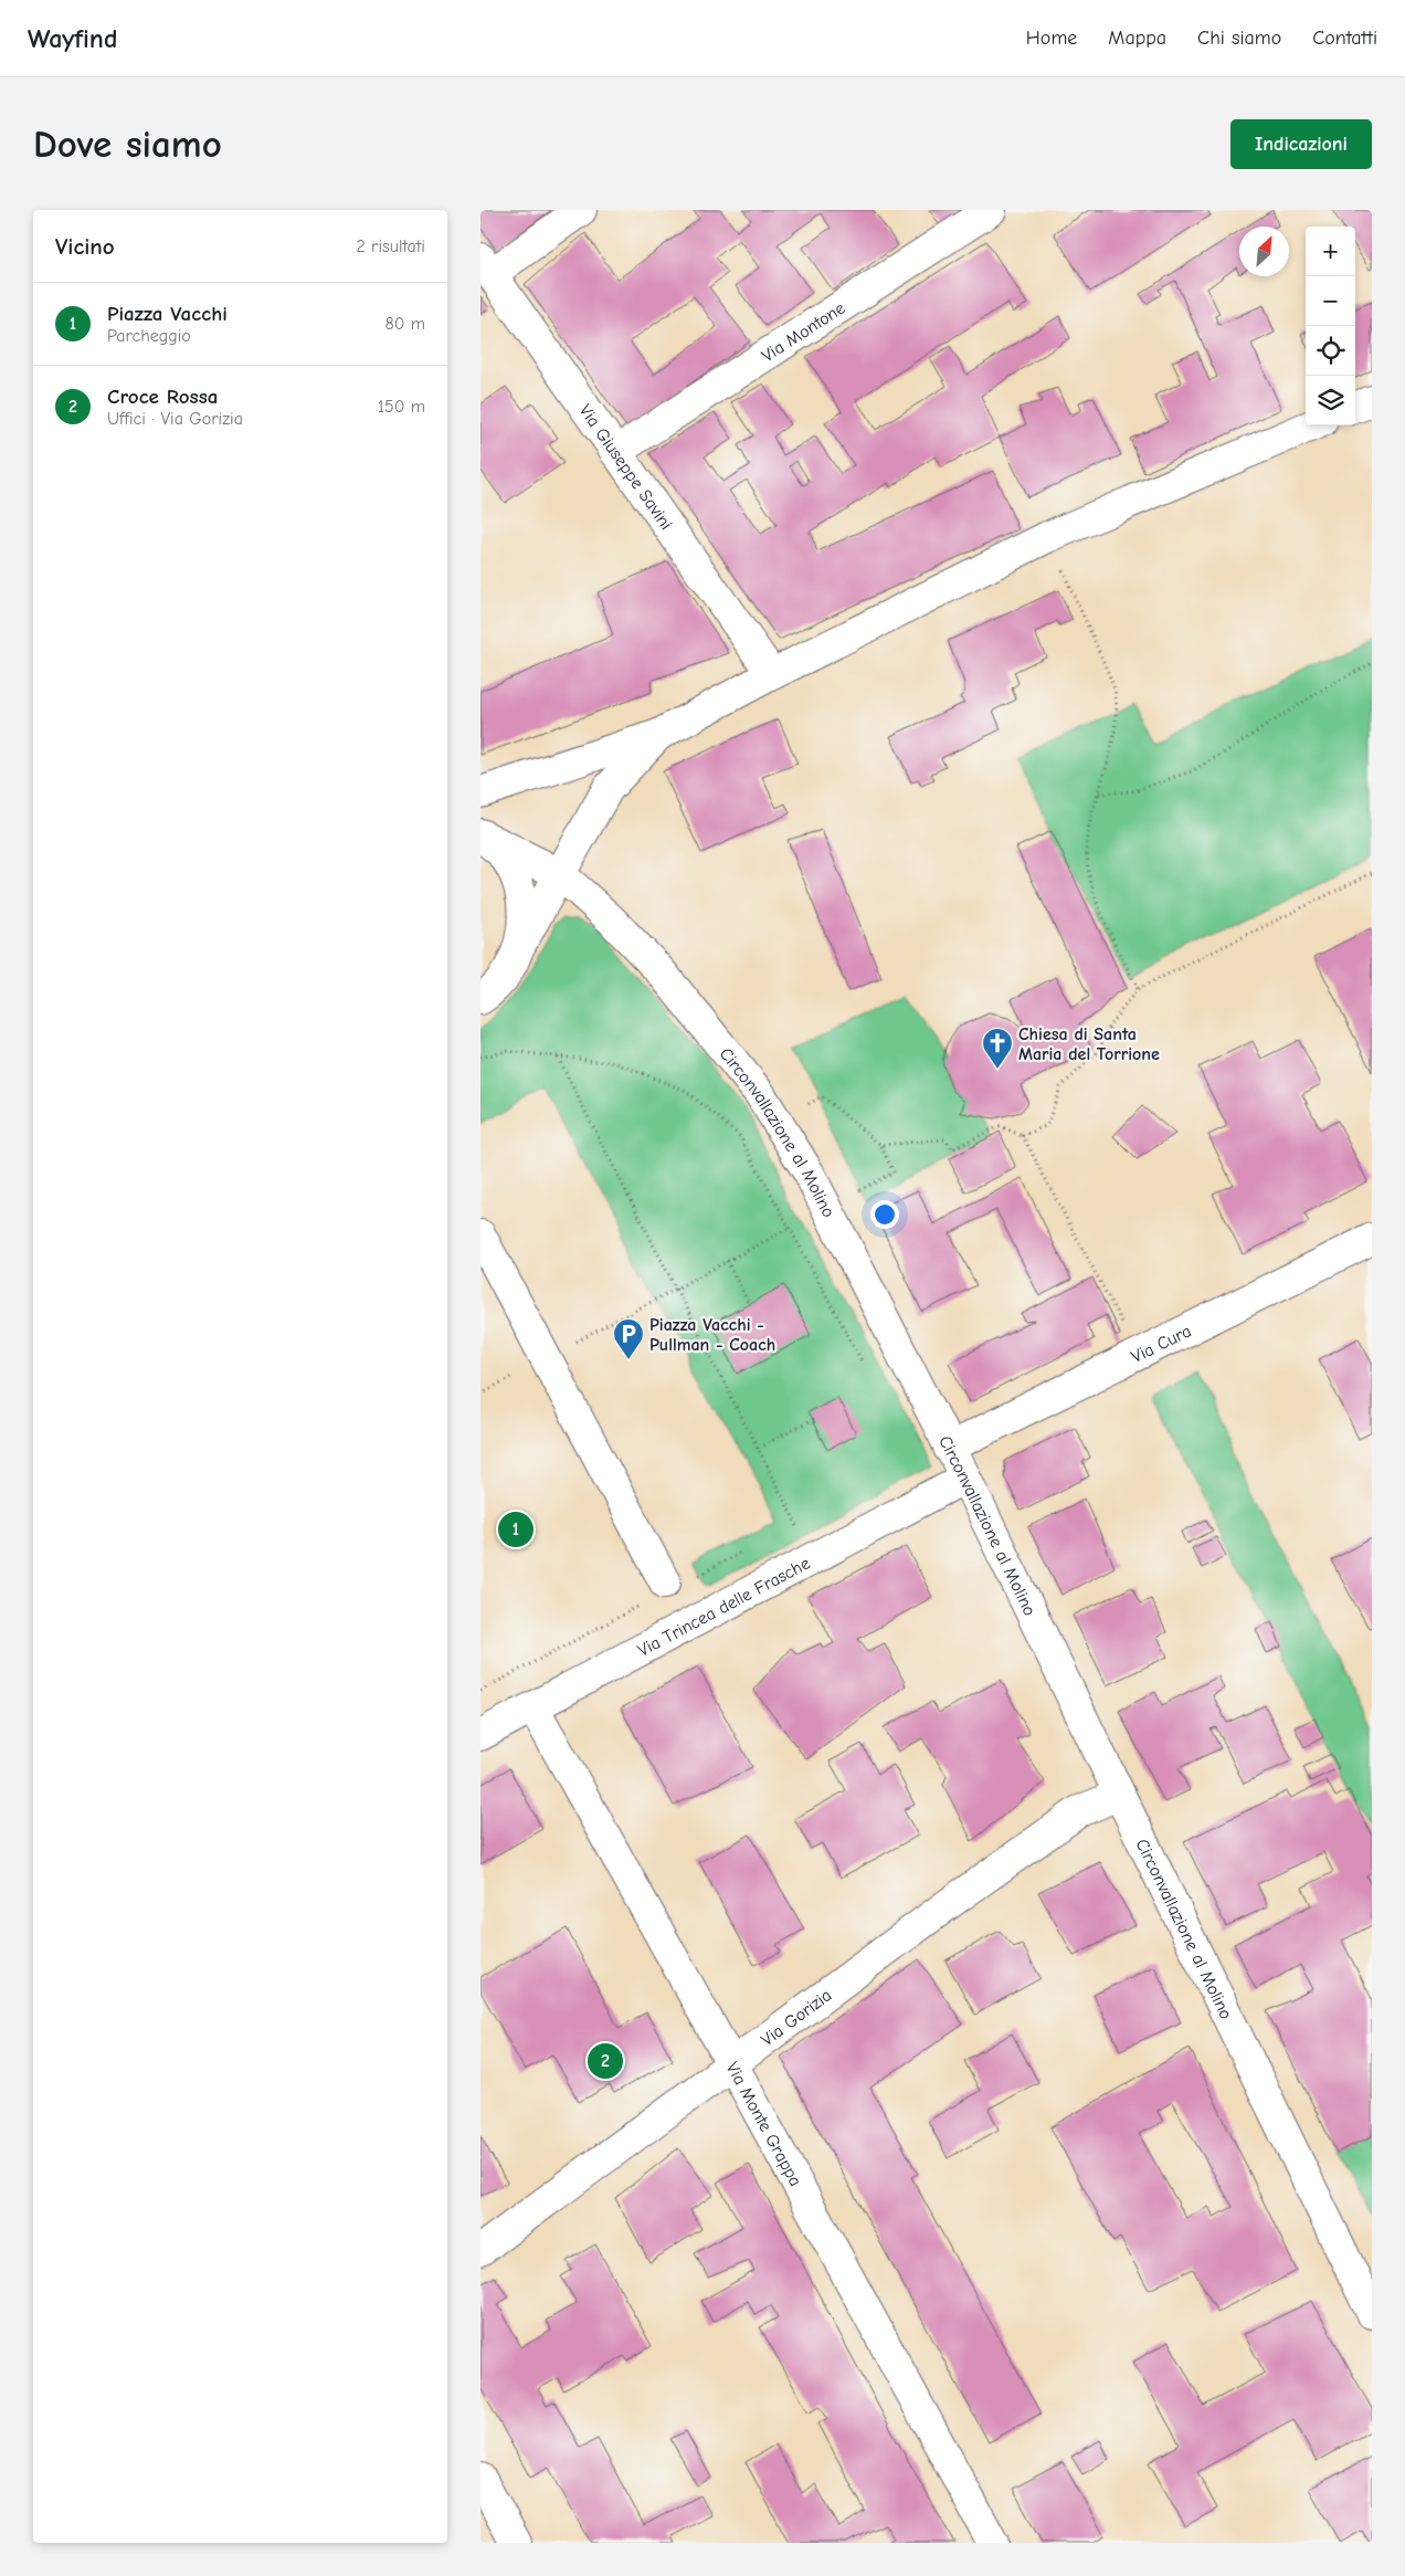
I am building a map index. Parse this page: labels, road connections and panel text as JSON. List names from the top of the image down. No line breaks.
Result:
{"streets":{"street":["Via Montone","Via Giuseppe Savini","Circonvallazione al Molino","Via Cura","Via Trincea delle Frasche","Via Gorizia","Via Monte Grappa"]},"crossings":[["Via Montone","Via Giuseppe Savini"],["Circonvallazione al Molino","Via Cura"],["Circonvallazione al Molino","Via Trincea delle Frasche"],["Circonvallazione al Molino","Via Gorizia"],["Via Trincea delle Frasche","Via Monte Grappa"],["Via Gorizia","Via Monte Grappa"]],"places":{"church":["Chiesa di Santa Maria del Torrione"],"parking":["Piazza Vacchi - Pullman - Coach"]},"north":"top right","page":{"header":"Wayfind","nav":["Home","Mappa","Chi siamo","Contatti"],"buttons":"Indicazioni","title":"Dove siamo","heading":["Vicino","2 risultati"],"map_buttons":["+","−"],"list":[{"mark":"1","name":"Piazza Vacchi","note":"Parcheggio","value":"80 m"},{"mark":"2","name":"Croce Rossa","note":"Uffici · Via Gorizia","value":"150 m"}],"pins":["1","2"]}}
